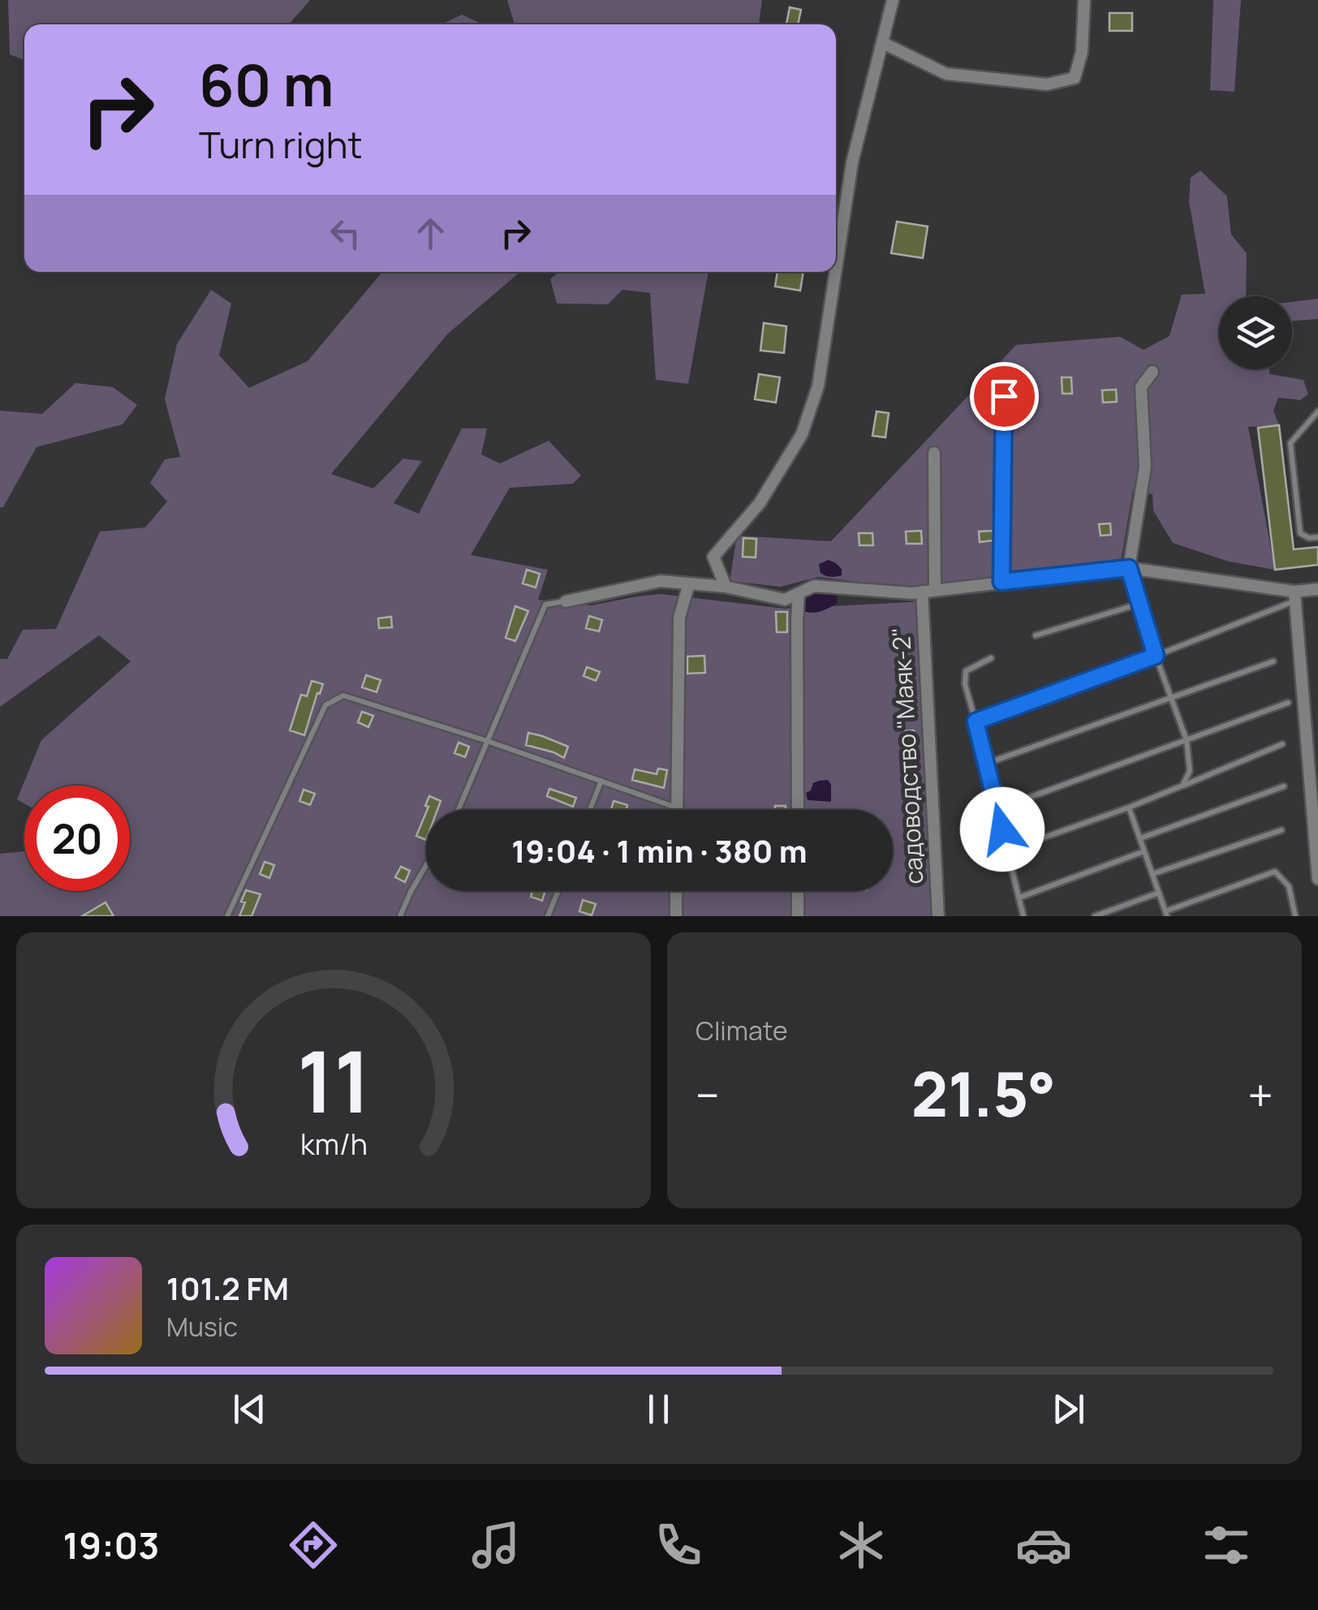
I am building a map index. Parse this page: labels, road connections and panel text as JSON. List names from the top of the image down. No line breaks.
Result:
{"streets":{"street":["садоводство \"Маяк-2\""]},"page":{"turn":["60 m","Turn right"],"limit":"20","trip":"19:04 · 1 min · 380 m","tile":"Climate","heat":["−","21.5°","+"],"song":["101.2 FM","Music"],"tabs":"19:03","gauge":["11","km/h"]}}
